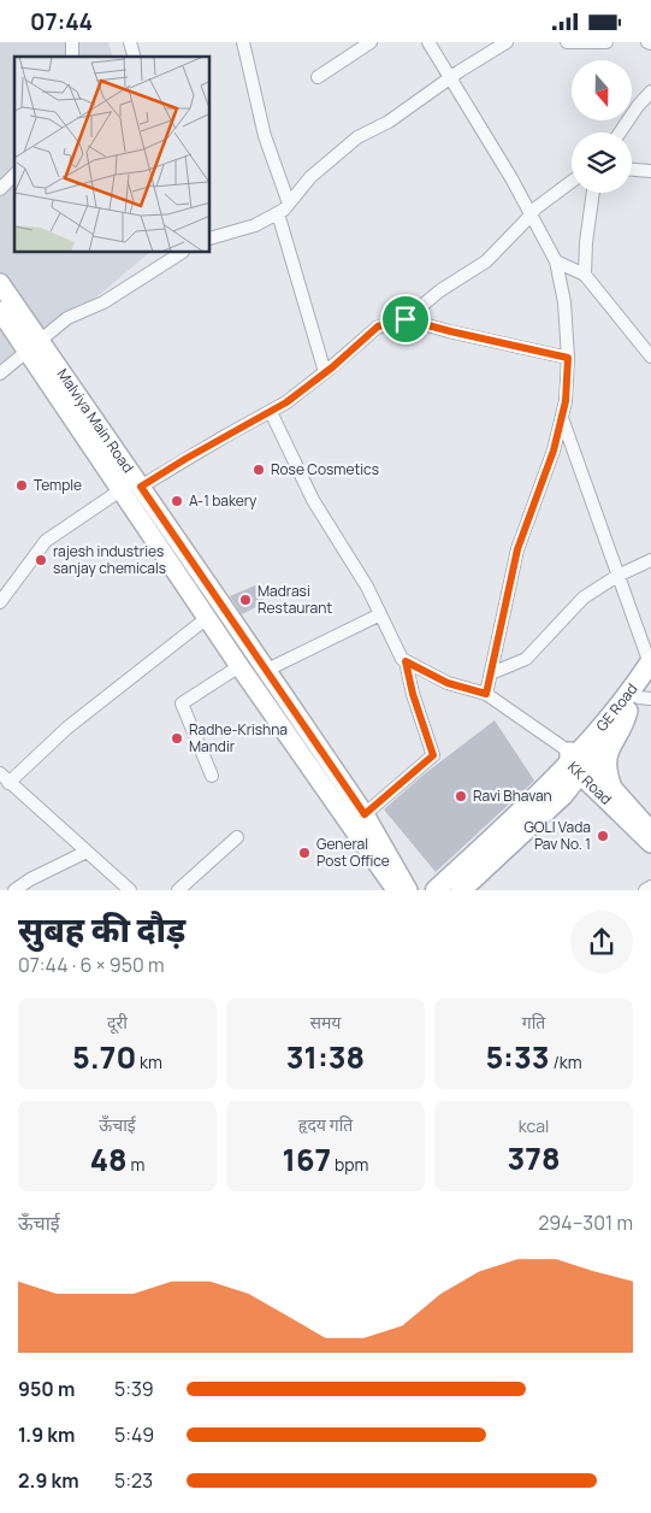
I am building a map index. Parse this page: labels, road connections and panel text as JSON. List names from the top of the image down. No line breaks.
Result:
{"streets":{"main road":["GE Road"],"street":["Malviya Main Road","KK Road"]},"crossings":[["GE Road","KK Road"]],"places":["Rose Cosmetics","Temple","A-1 bakery","rajesh industries sanjay chemicals","Madrasi Restaurant","Radhe-Krishna Mandir","Ravi Bhavan","GOLI Vada Pav No. 1","General Post Office"],"north":"bottom","page":{"status":"07:44","heading":["सुबह की दौड़","07:44 · 6 × 950 m"],"stats":[["दूरी","5.70 km"],["समय","31:38"],["गति","5:33 /km"],["ऊँचाई","48 m"],["हृदय गति","167 bpm"],["kcal","378"]],"chart":["ऊँचाई","294–301 m"],"list":[{"name":"950 m","note":"5:39"},{"name":"1.9 km","note":"5:49"},{"name":"2.9 km","note":"5:23"}]}}
